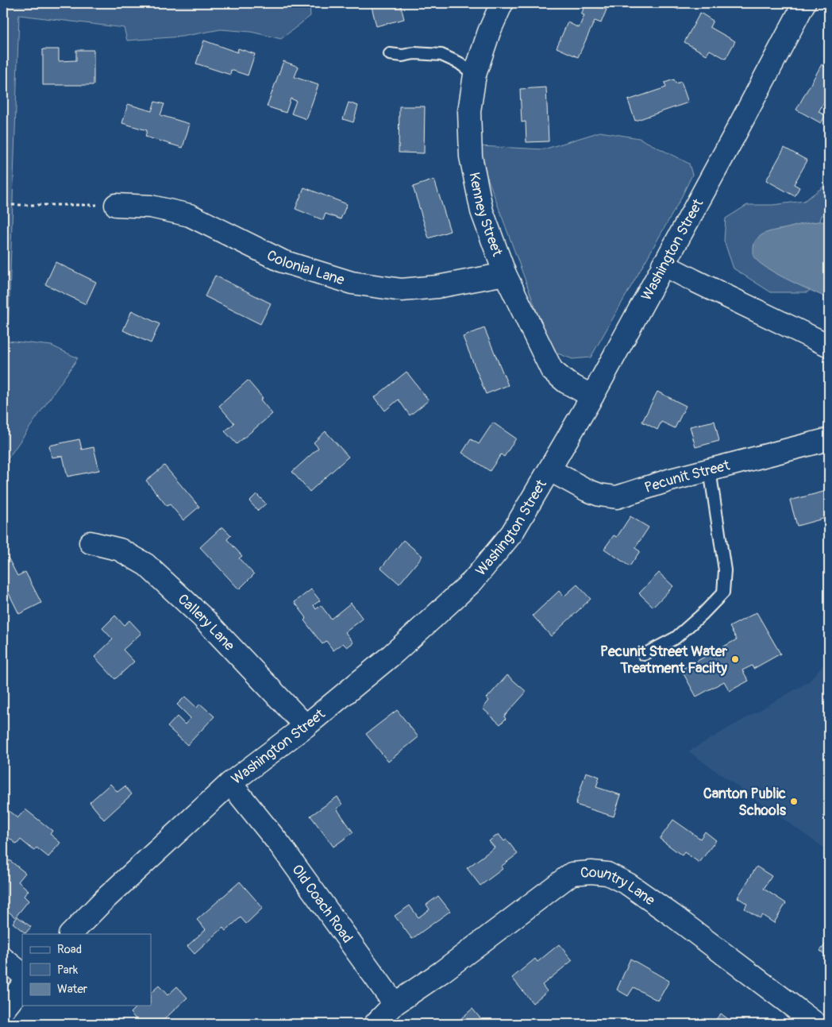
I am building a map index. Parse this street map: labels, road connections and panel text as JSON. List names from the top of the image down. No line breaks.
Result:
{"streets":{"street":["Kenney Street","Washington Street","Colonial Lane","Pecunit Street","Callery Lane","Country Lane","Old Coach Road"]},"crossings":[["Kenney Street","Washington Street"],["Kenney Street","Colonial Lane"],["Washington Street","Pecunit Street"],["Washington Street","Callery Lane"],["Washington Street","Old Coach Road"],["Country Lane","Old Coach Road"]],"places":["Pecunit Street Water Treatment Facilty","Canton Public Schools"],"legend":["Road","Park","Water"]}
